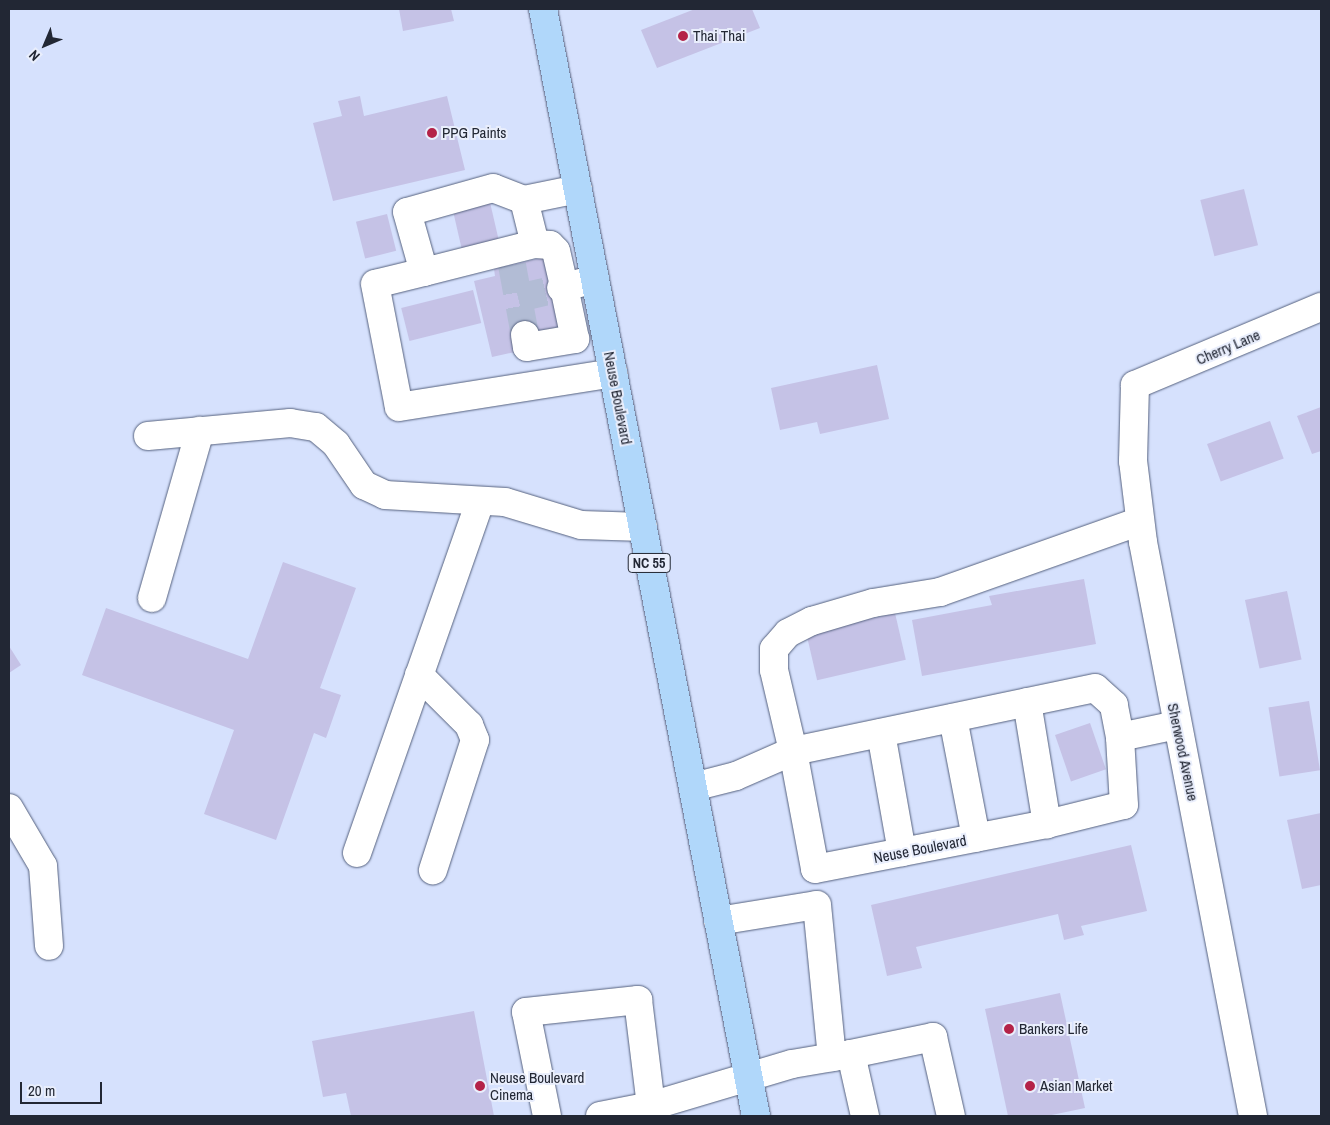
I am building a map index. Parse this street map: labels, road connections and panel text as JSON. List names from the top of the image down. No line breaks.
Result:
{"streets":{"main road":["Neuse Boulevard","NC 55"],"street":["Cherry Lane","Sherwood Avenue"]},"crossings":[["Cherry Lane","Sherwood Avenue"]],"places":["Thai Thai","PPG Paints","Bankers Life","Neuse Boulevard Cinema","Asian Market"],"scale_bar":"20 m","north":"bottom left"}
